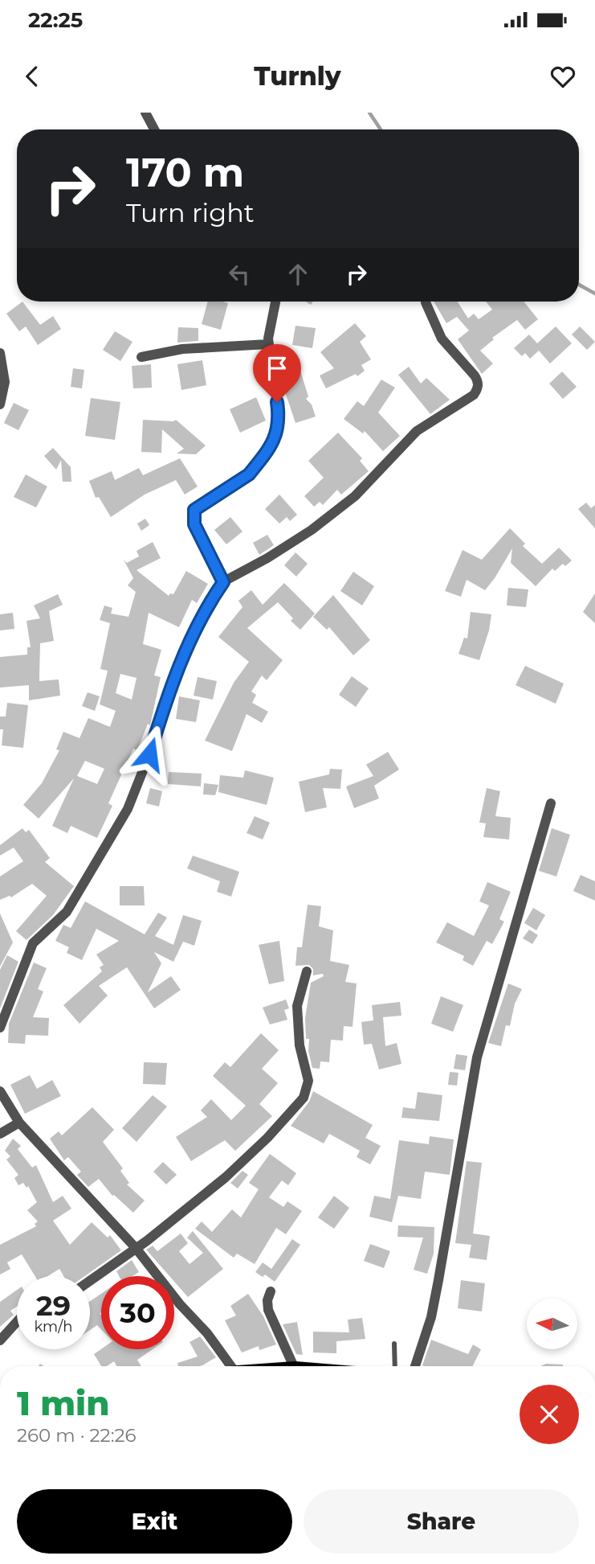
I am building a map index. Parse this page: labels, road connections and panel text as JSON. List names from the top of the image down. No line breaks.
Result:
{"north":"left","page":{"status":"22:25","header":"Turnly","turn":["170 m","Turn right"],"speed":"29 km/h","limit":"30","heading":["1 min","260 m · 22:26"],"buttons":["Exit","Share"]}}
